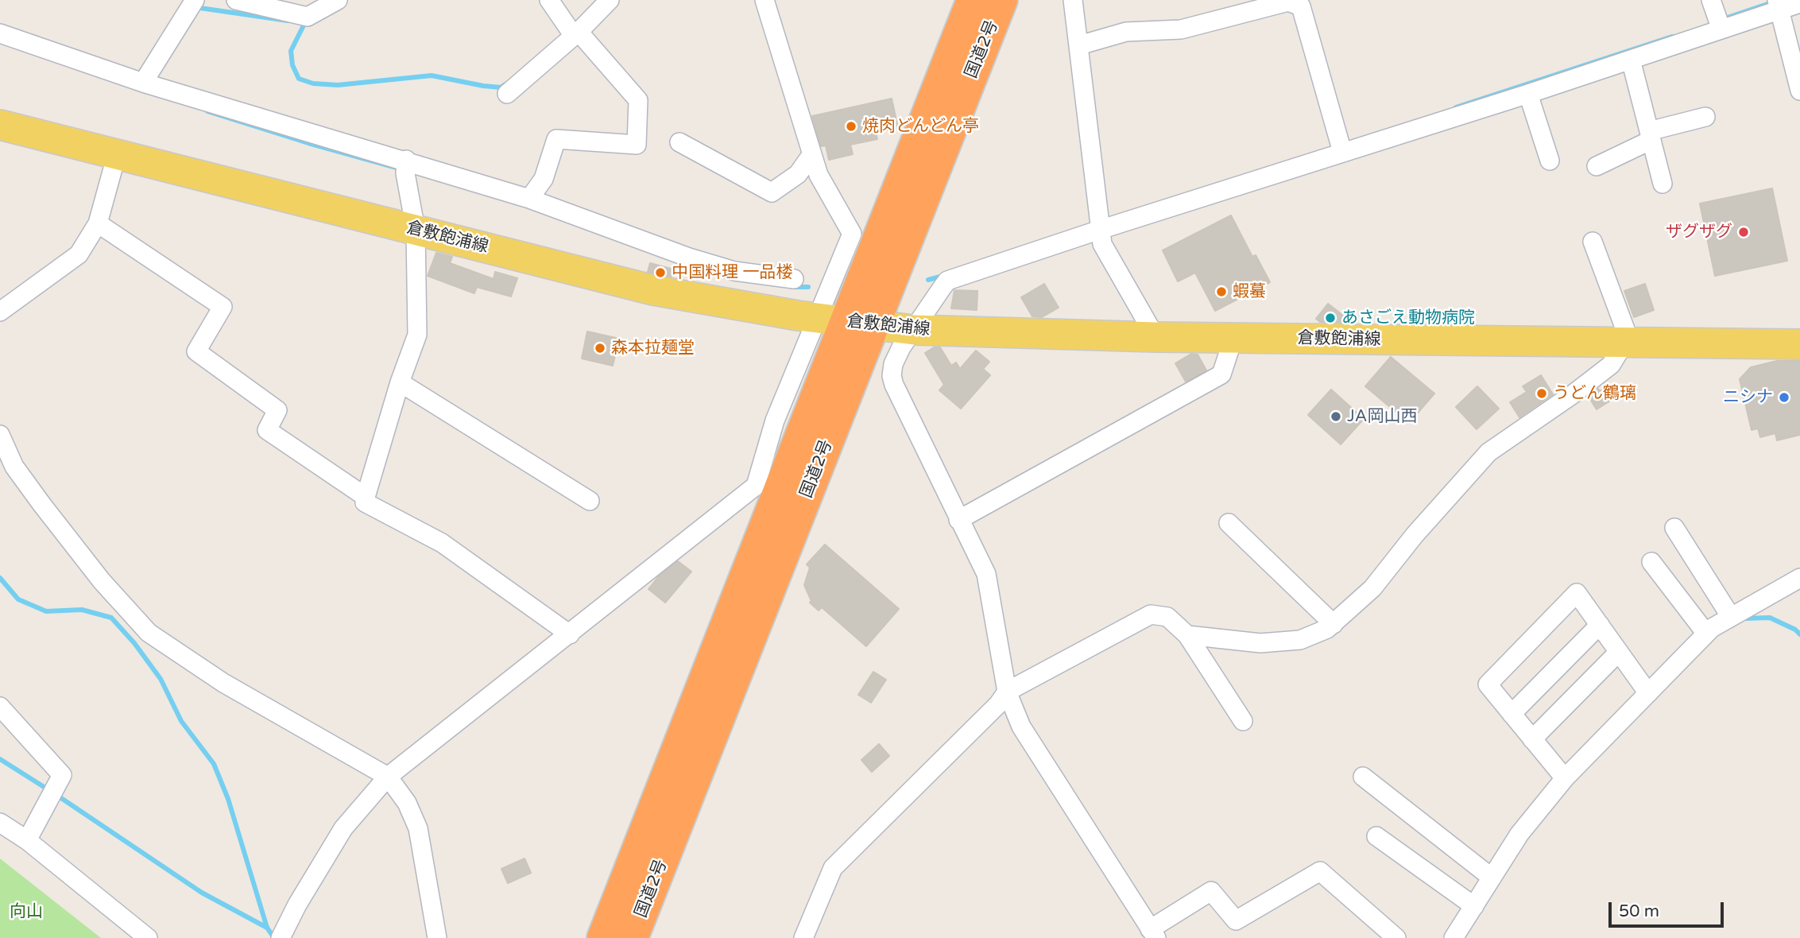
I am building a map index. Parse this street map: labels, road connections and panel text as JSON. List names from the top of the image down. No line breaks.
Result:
{"streets":{"highway":["国道2号"],"main road":["倉敷飽浦線"]},"crossings":[["国道2号","倉敷飽浦線"]],"parks":["向山"],"places":["焼肉どんどん亭","ザグザグ","中国料理 一品楼","蝦蟇","あさごえ動物病院","森本拉麺堂","うどん鶴璃","ニシナ","JA岡山西"],"scale_bar":"50 m"}
